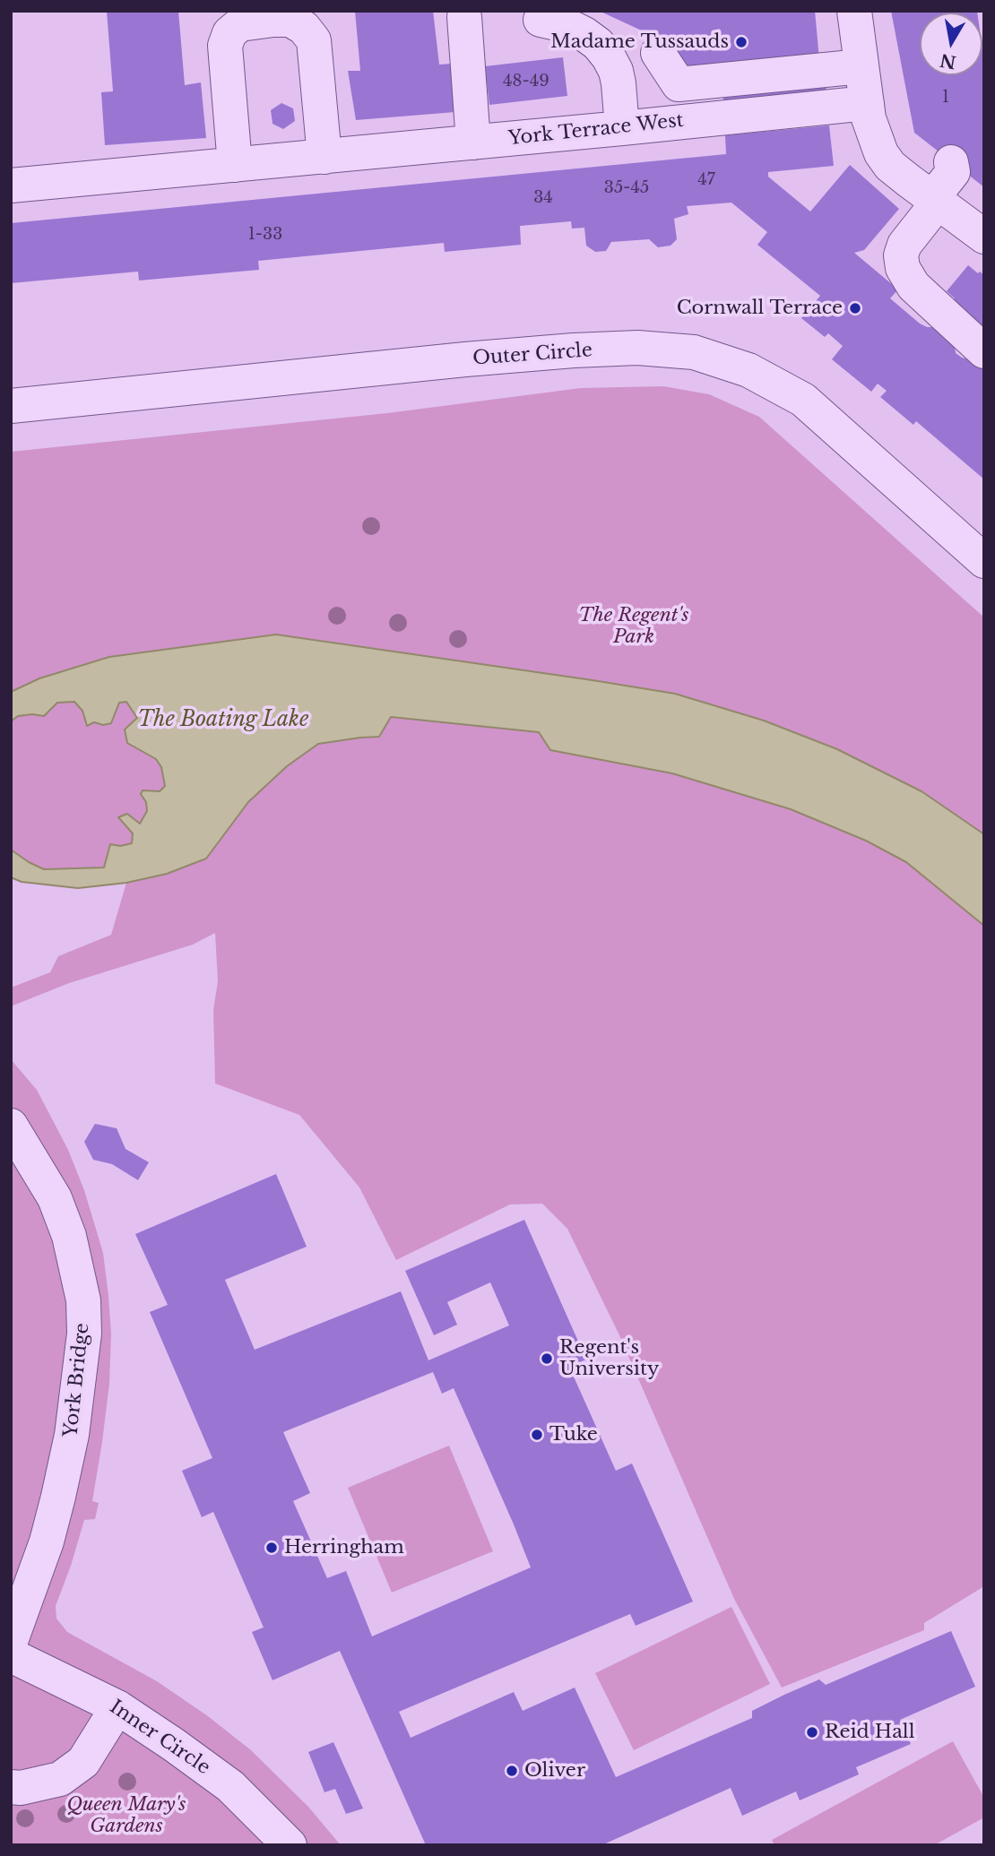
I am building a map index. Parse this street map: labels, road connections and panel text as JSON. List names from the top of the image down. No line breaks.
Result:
{"streets":{"street":["York Terrace West","Outer Circle","York Bridge","Inner Circle"]},"water":["The Boating Lake"],"parks":["The Regent's Park","Queen Mary's Gardens"],"places":["Madame Tussauds","Cornwall Terrace","Regent's University","Tuke","Herringham","Reid Hall","Oliver"],"house_numbers":["48-49","1","47","35-45","34","1-33"],"north":"bottom"}
